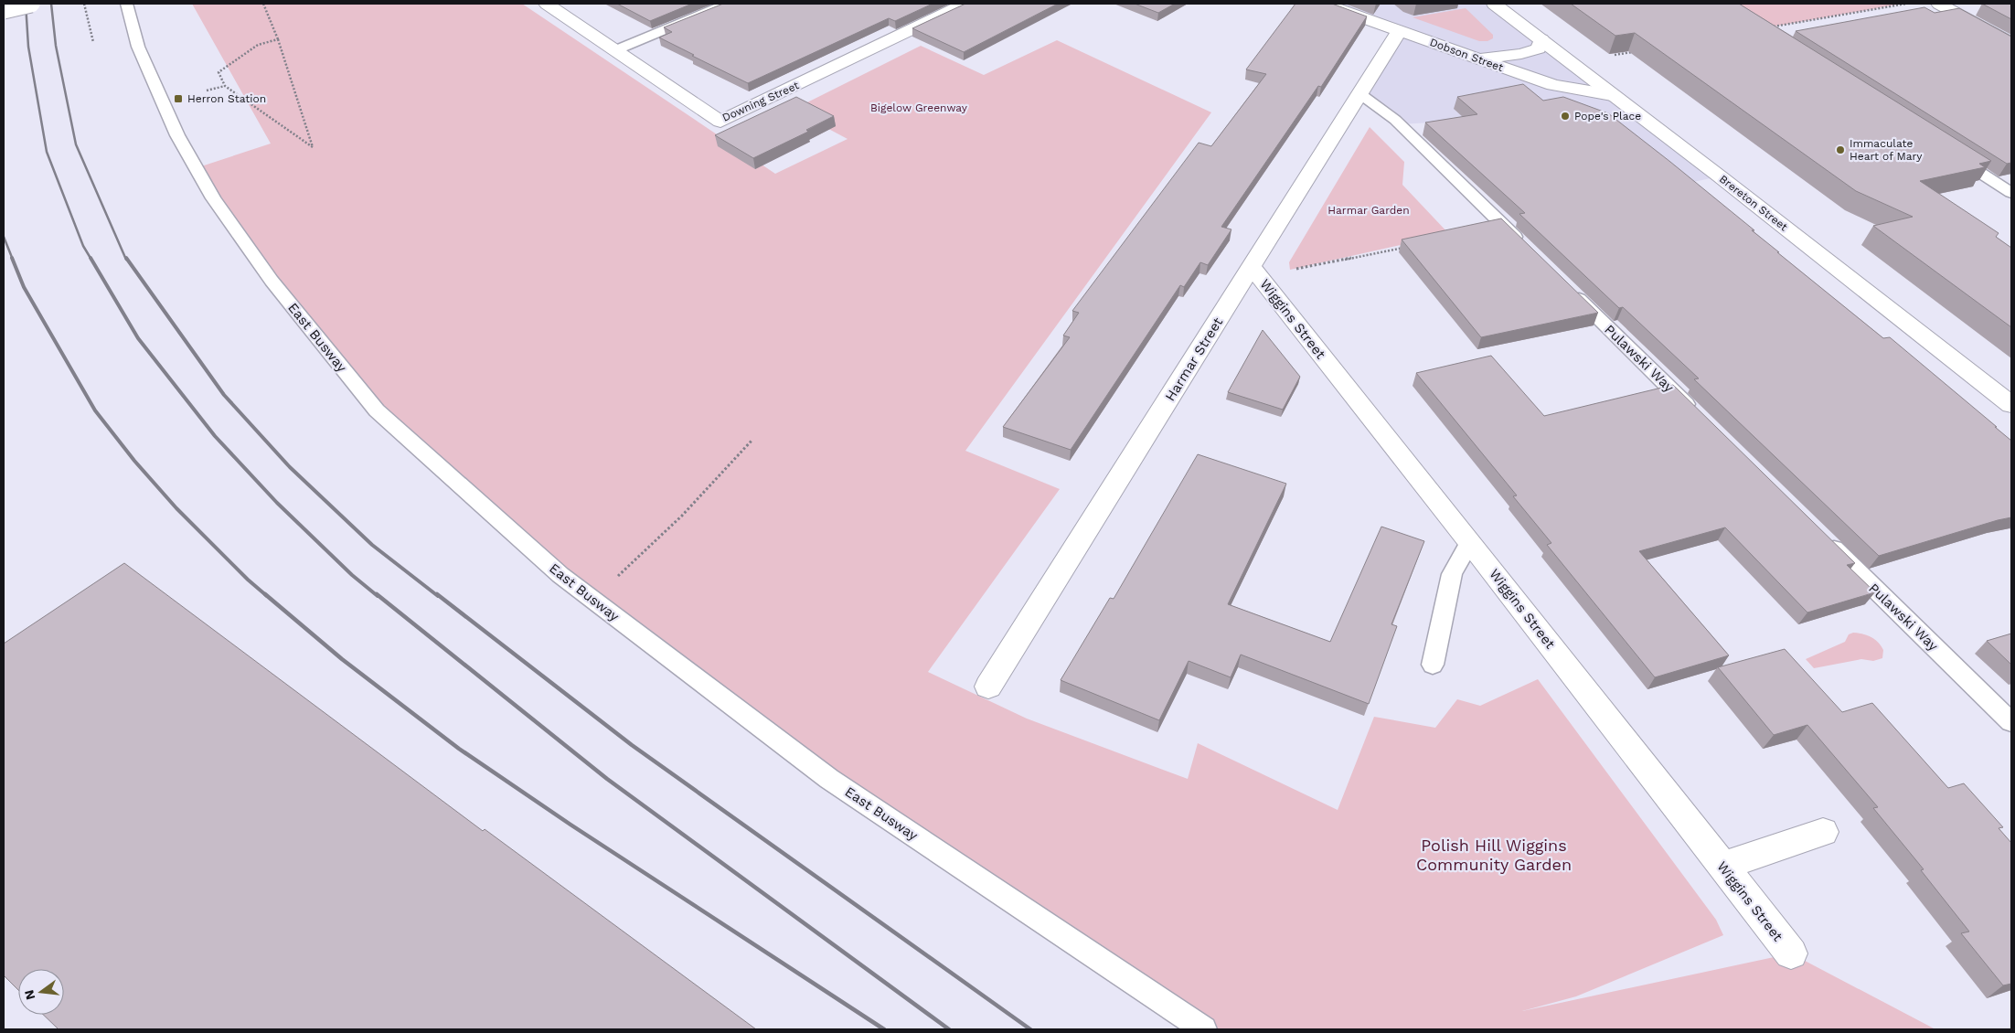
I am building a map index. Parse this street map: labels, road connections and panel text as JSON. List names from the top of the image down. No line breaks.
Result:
{"streets":{"street":["Dobson Street","Downing Street","Brereton Street","Wiggins Street","Harmar Street"],"lane":["East Busway","Pulawski Way"]},"crossings":[["Dobson Street","Brereton Street"],["Dobson Street","Harmar Street"],["Wiggins Street","Harmar Street"]],"parks":["Bigelow Greenway","Harmar Garden","Polish Hill Wiggins Community Garden"],"places":{"transit":["Herron Station"],"other":["Pope's Place","Immaculate Heart of Mary"]},"north":"left"}
